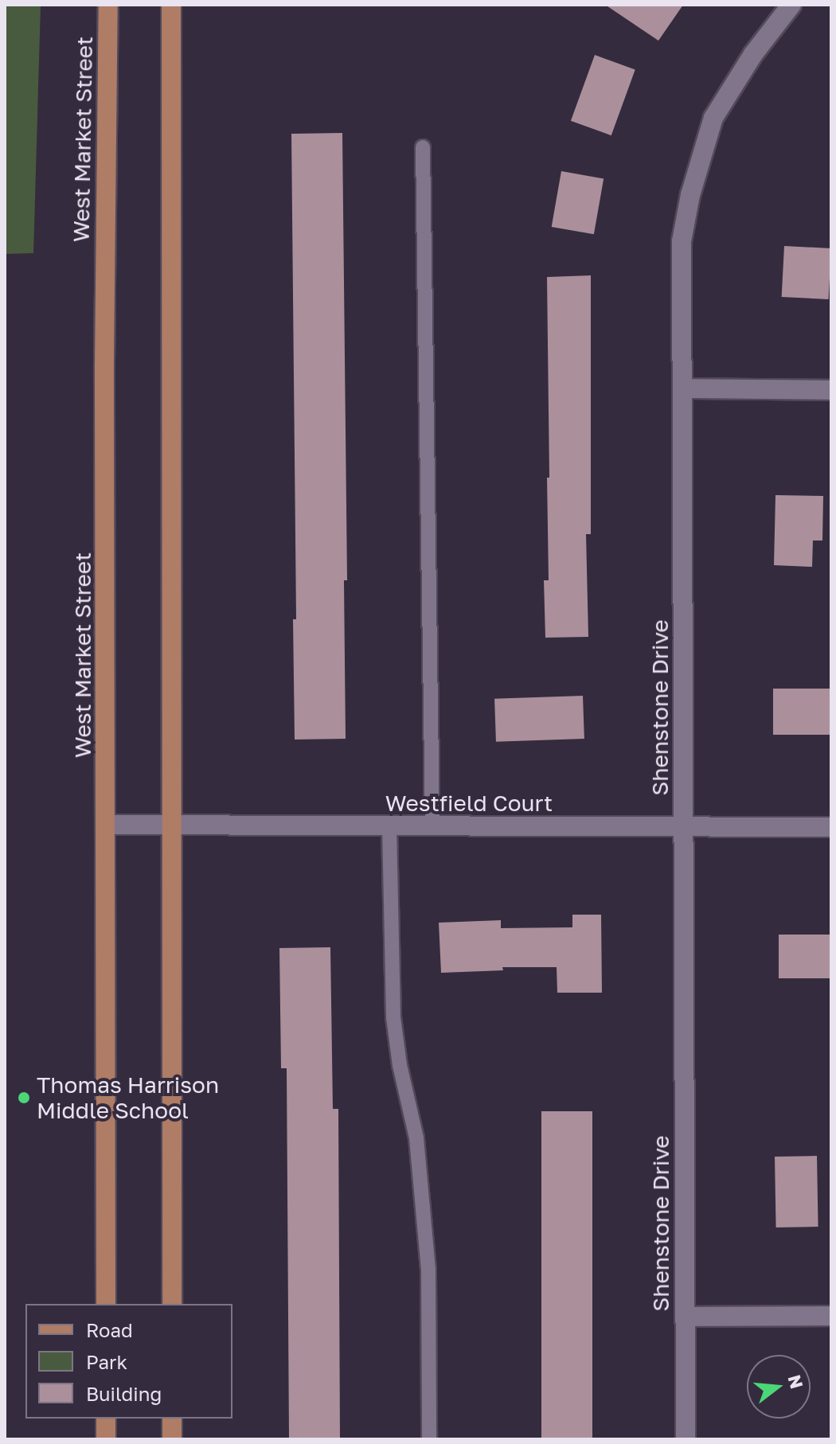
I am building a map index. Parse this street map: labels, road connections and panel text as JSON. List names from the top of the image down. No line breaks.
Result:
{"streets":{"main road":["West Market Street"],"street":["Shenstone Drive","Westfield Court"]},"crossings":[["West Market Street","Westfield Court"],["Shenstone Drive","Westfield Court"]],"places":["Thomas Harrison Middle School"],"legend":["Road","Park","Building"],"north":"right"}
